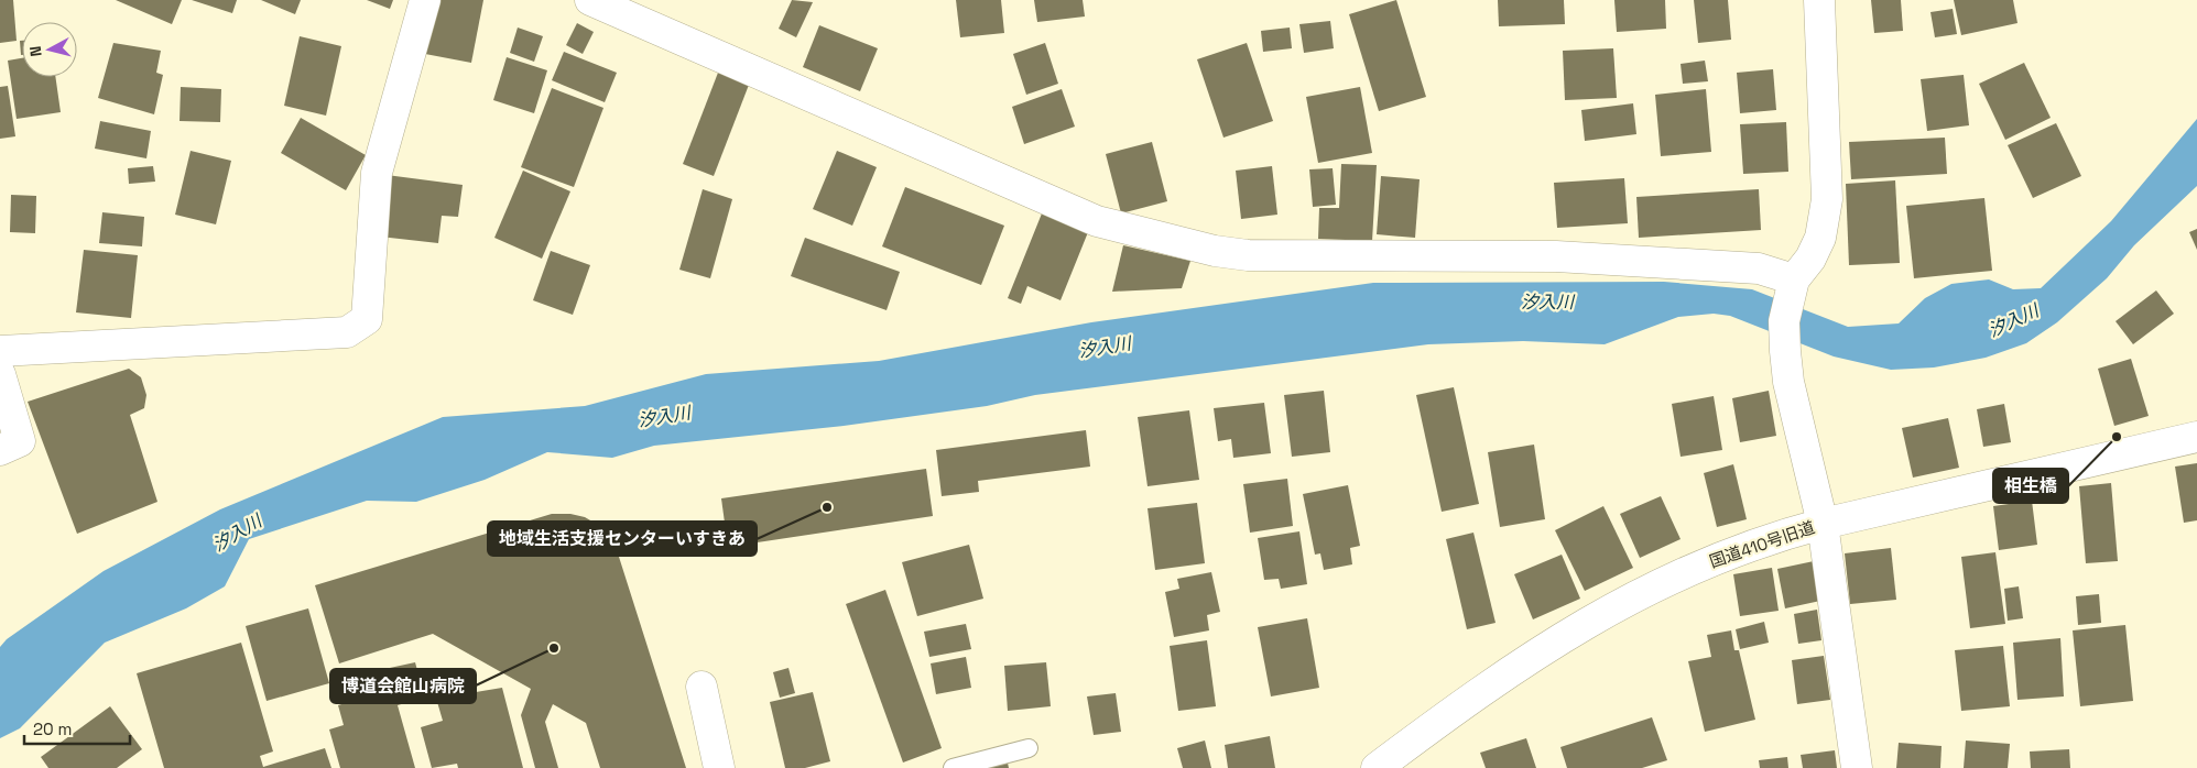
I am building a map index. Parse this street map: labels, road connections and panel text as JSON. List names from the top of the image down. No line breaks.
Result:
{"streets":{"street":["国道410号旧道"]},"water":["汐入川"],"places":["相生橋","地域生活支援センターいすきあ","博道会館山病院"],"scale_bar":"20 m","north":"left"}
